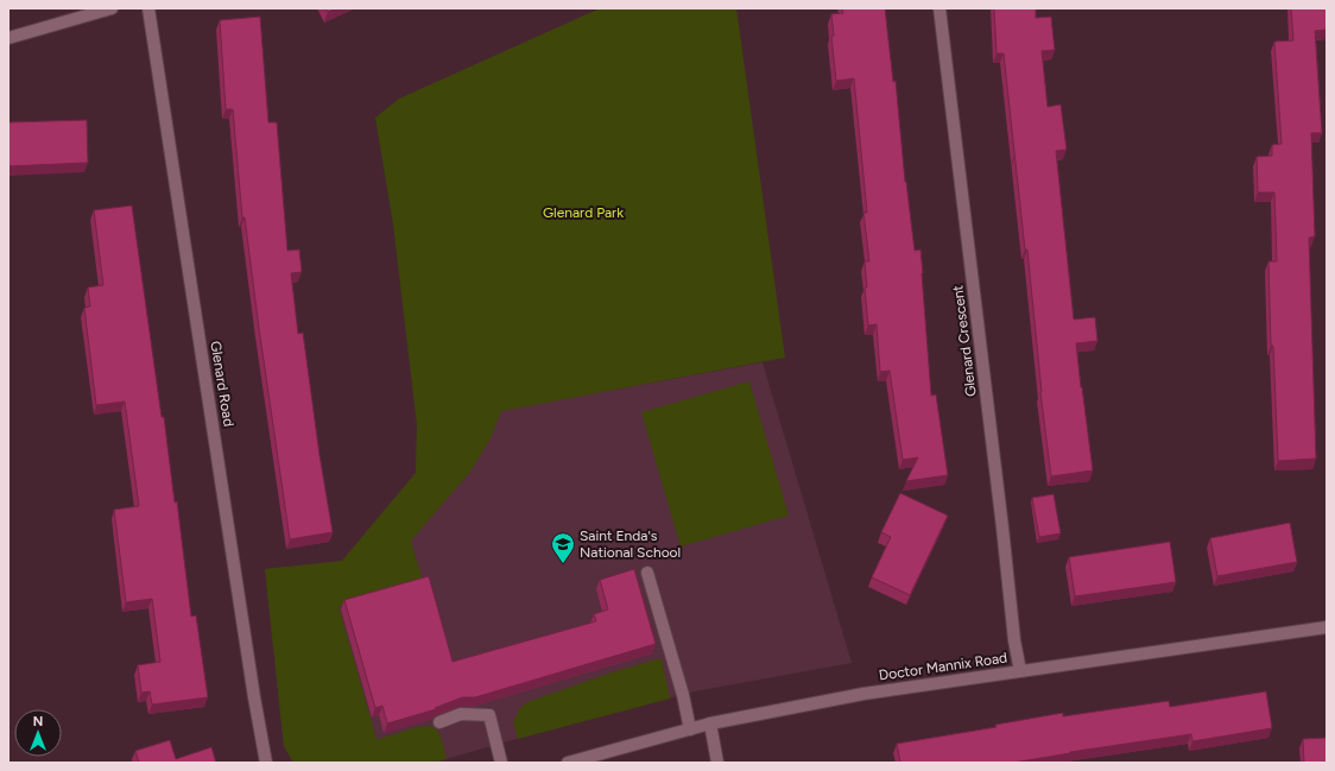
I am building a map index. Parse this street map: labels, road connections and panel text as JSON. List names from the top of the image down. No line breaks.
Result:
{"streets":{"street":["Glenard Crescent","Glenard Road","Doctor Mannix Road"]},"crossings":[["Glenard Crescent","Doctor Mannix Road"]],"parks":["Glenard Park"],"places":{"school or university":["Saint Enda's National School"]},"north":"top"}
